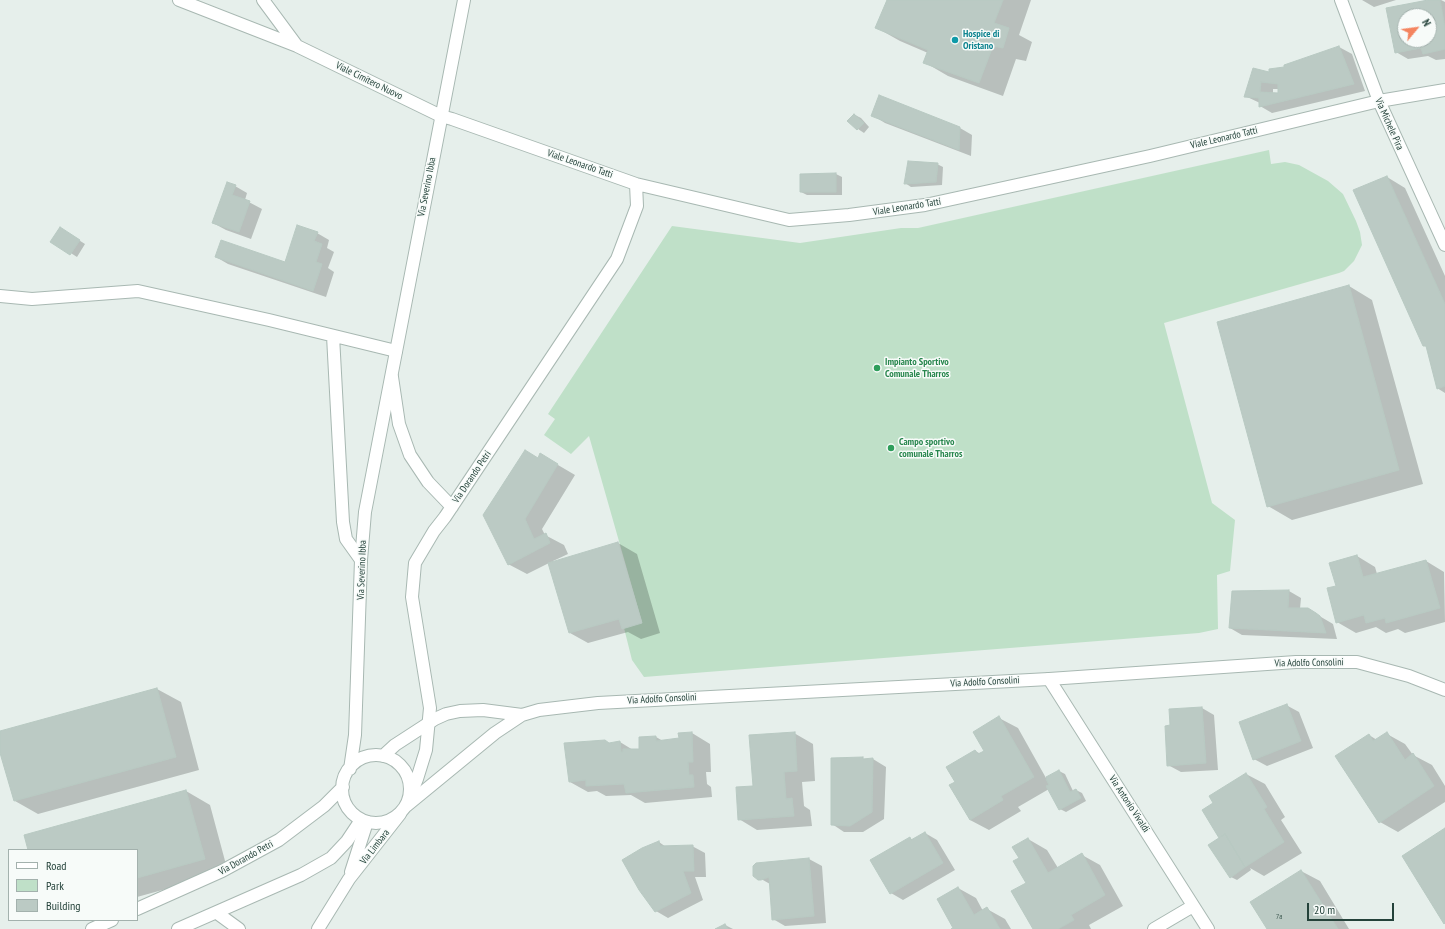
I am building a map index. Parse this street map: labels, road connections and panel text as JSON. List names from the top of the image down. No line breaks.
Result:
{"streets":{"street":["Viale Cimitero Nuovo","Via Michele Pira","Viale Leonardo Tatti","Via Severino Ibba","Via Dorando Petri","Via Adolfo Consolini","Via Antonio Vivaldi","Via Limbara"]},"crossings":[["Viale Cimitero Nuovo","Viale Leonardo Tatti"],["Viale Cimitero Nuovo","Via Severino Ibba"],["Via Michele Pira","Viale Leonardo Tatti"],["Viale Leonardo Tatti","Via Severino Ibba"],["Viale Leonardo Tatti","Via Dorando Petri"],["Via Severino Ibba","Via Dorando Petri"],["Via Severino Ibba","Via Adolfo Consolini"],["Via Severino Ibba","Via Limbara"],["Via Dorando Petri","Via Adolfo Consolini"],["Via Dorando Petri","Via Limbara"],["Via Adolfo Consolini","Via Antonio Vivaldi"],["Via Adolfo Consolini","Via Limbara"]],"places":["Hospice di Oristano","Impianto Sportivo Comunale Tharros","Campo sportivo comunale Tharros"],"house_numbers":["7a"],"legend":["Road","Park","Building"],"scale_bar":"20 m","north":"top right"}
